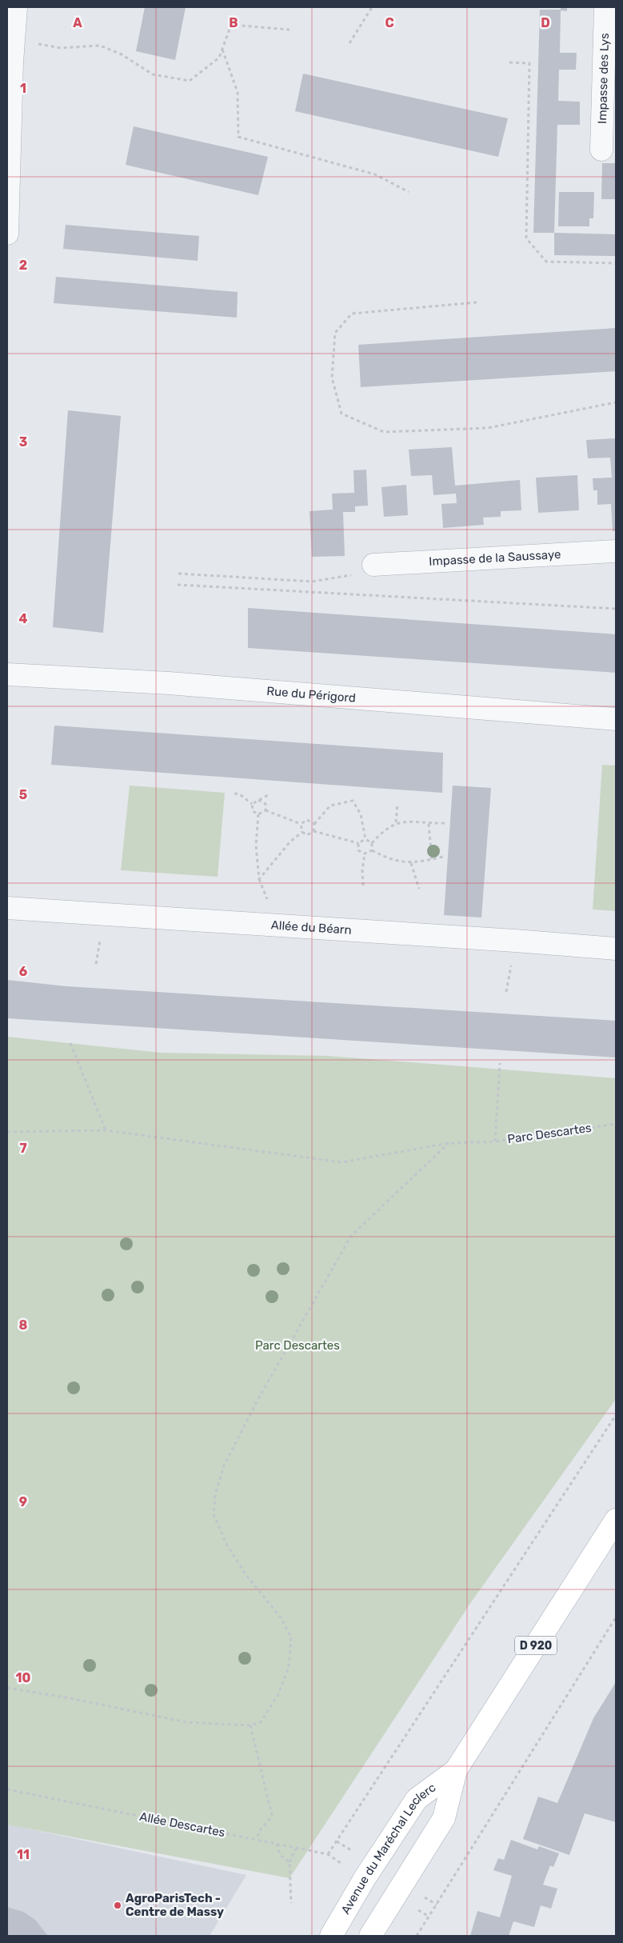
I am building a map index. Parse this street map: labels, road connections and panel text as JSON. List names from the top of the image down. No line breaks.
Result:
{"streets":{"main road":["D 920","Avenue du Maréchal Leclerc"],"street":["Impasse des Lys","Impasse de la Saussaye","Rue du Périgord","Allée du Béarn"],"path":["Parc Descartes","Allée Descartes"]},"parks":["Parc Descartes"],"places":["AgroParisTech - Centre de Massy"],"grid":{"columns":["A","B","C","D"],"rows":["1","2","3","4","5","6","7","8","9","10","11"]}}
